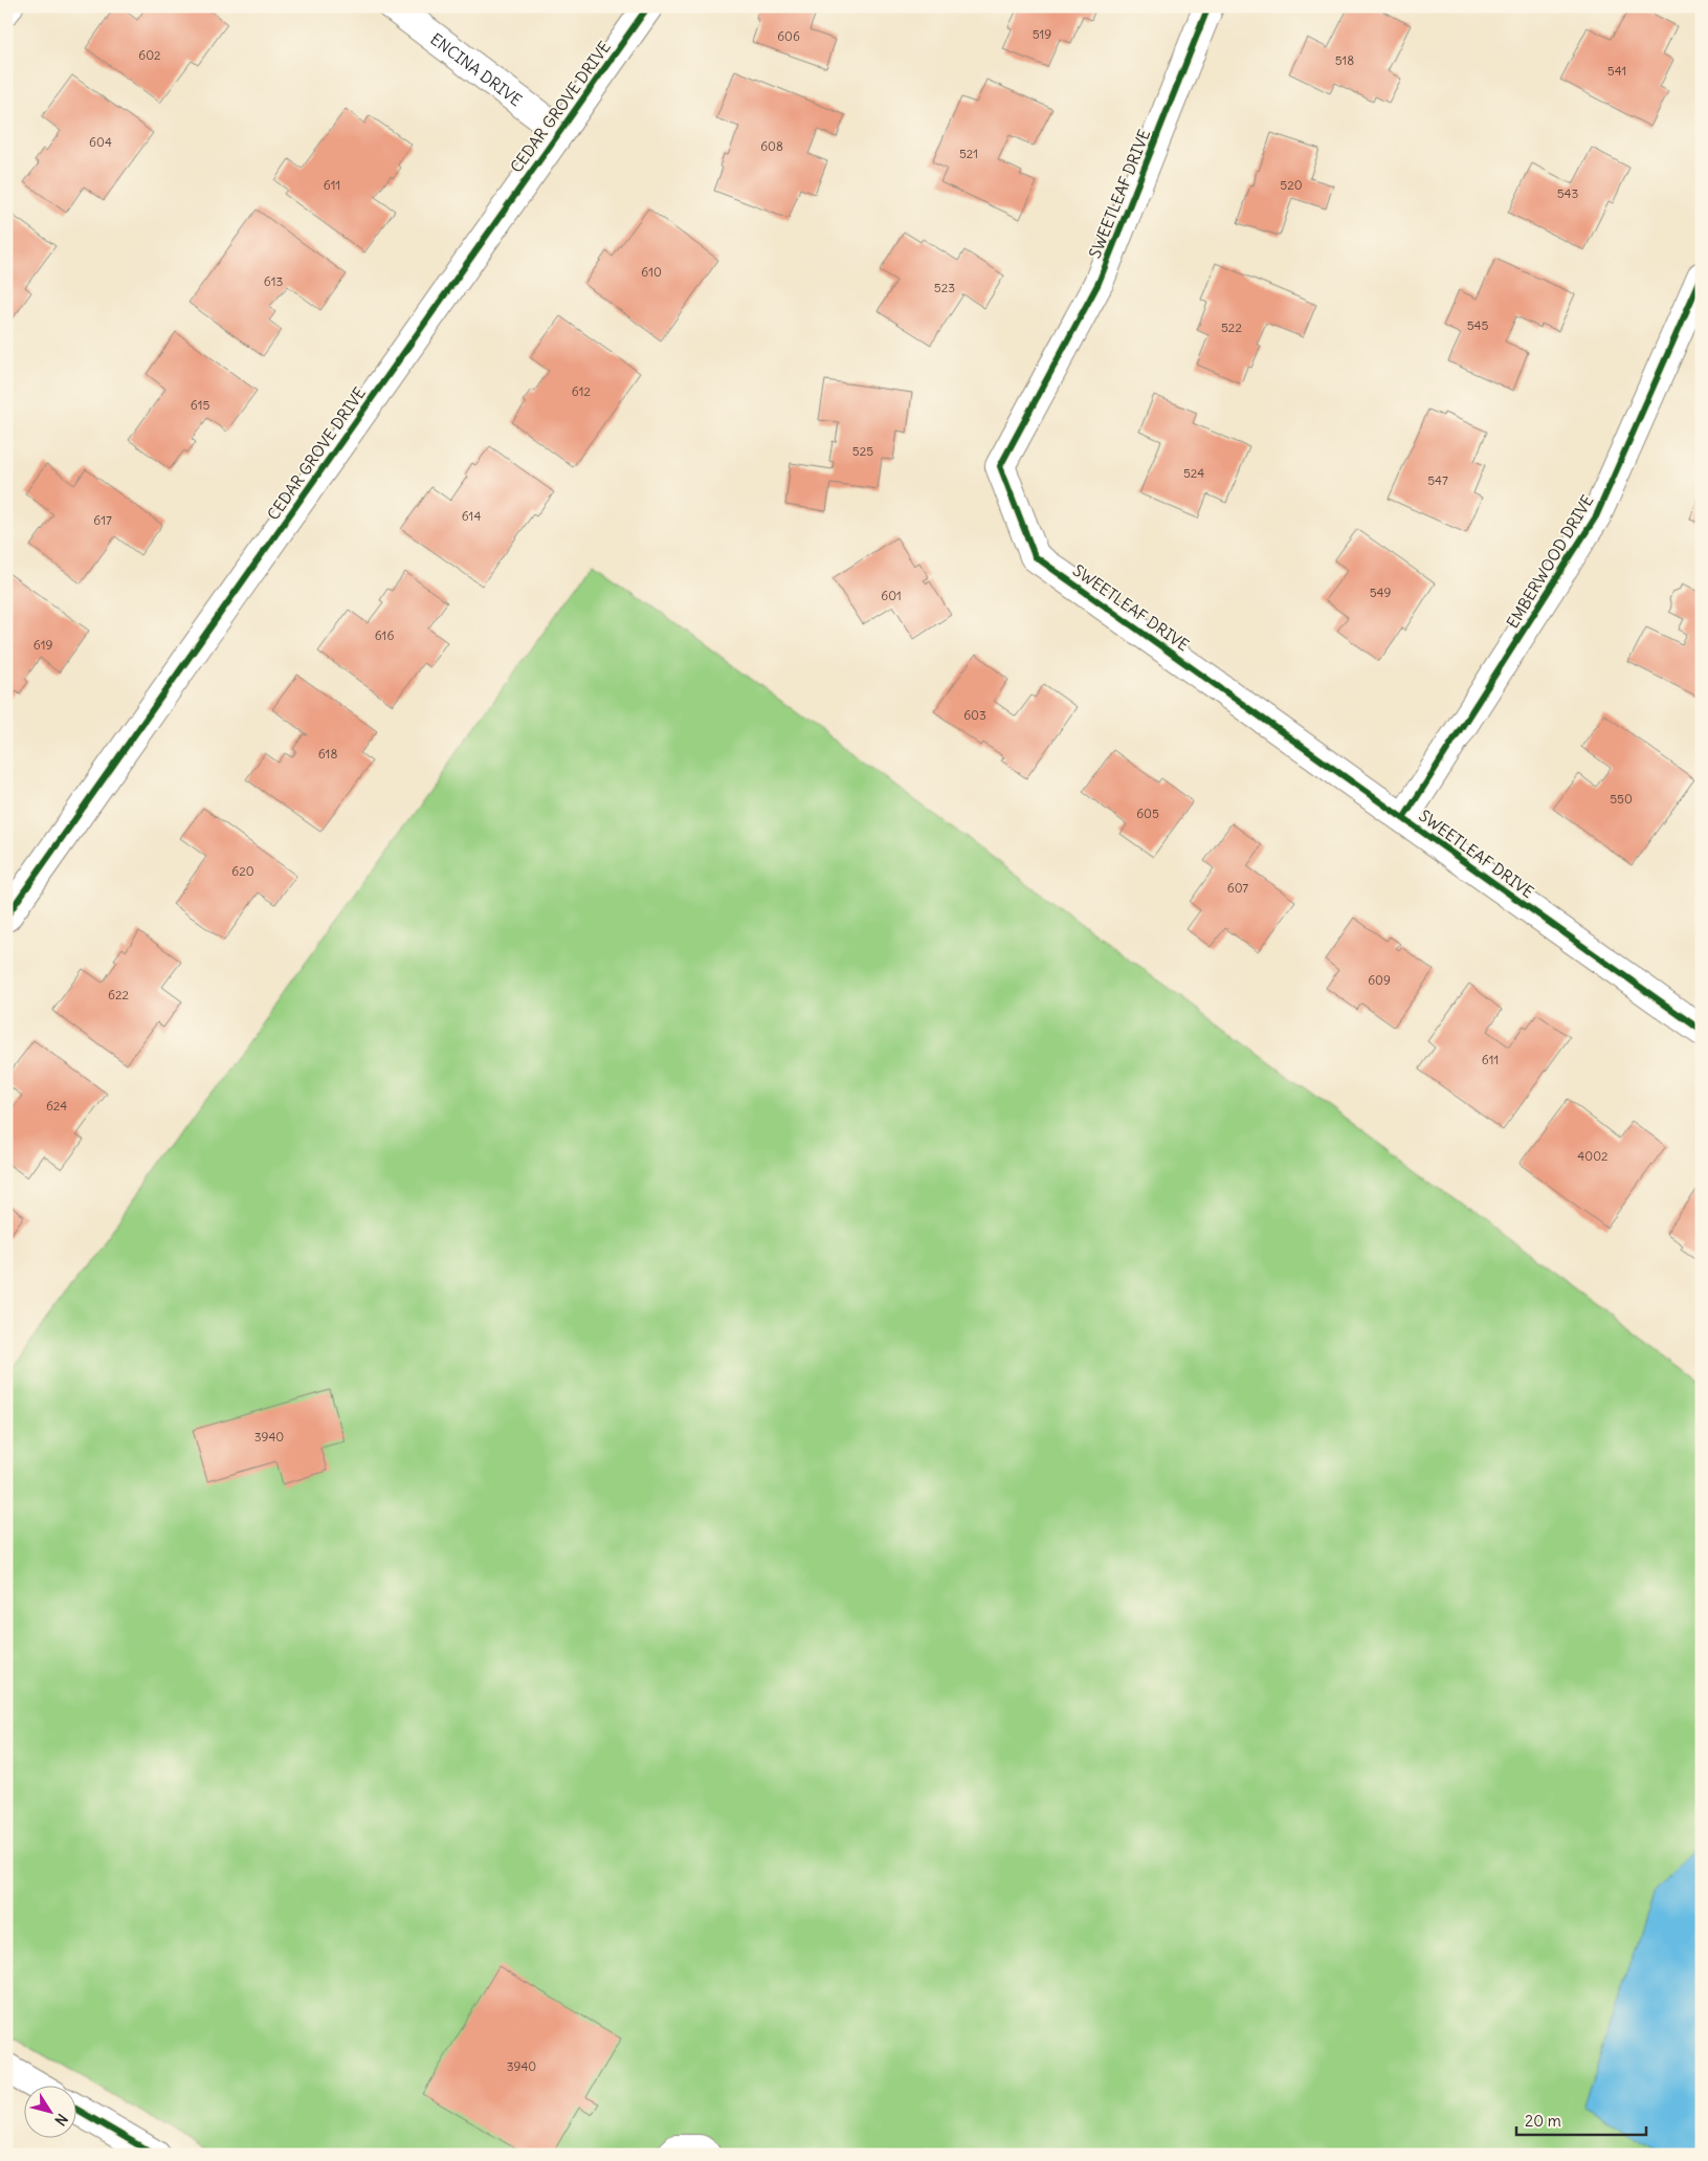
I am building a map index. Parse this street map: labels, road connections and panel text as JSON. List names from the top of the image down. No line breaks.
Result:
{"streets":{"street":["ENCINA DRIVE","CEDAR GROVE DRIVE","SWEETLEAF DRIVE","EMBERWOOD DRIVE"]},"crossings":[["ENCINA DRIVE","CEDAR GROVE DRIVE"],["SWEETLEAF DRIVE","EMBERWOOD DRIVE"]],"house_numbers":["519","606","602","518","541","604","608","521","611","520","543","610","613","523","545","522","612","615","525","524","547","614","617","549","601","616","619","603","618","550","605","620","607","609","622","611","624","4002","3940","3940"],"scale_bar":"20 m","north":"bottom right"}
